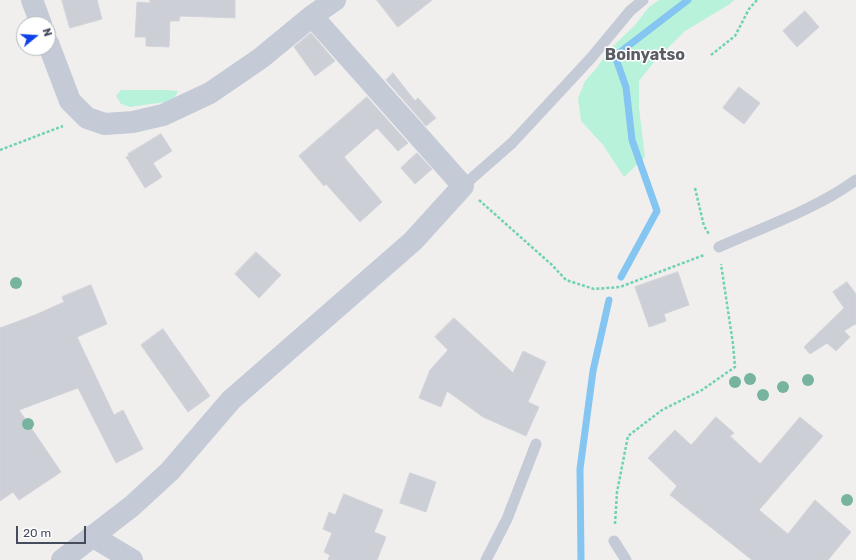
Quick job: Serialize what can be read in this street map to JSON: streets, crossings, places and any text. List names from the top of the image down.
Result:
{
  "districts": ["Boinyatso"],
  "scale_bar": "20 m",
  "north": "right"
}
